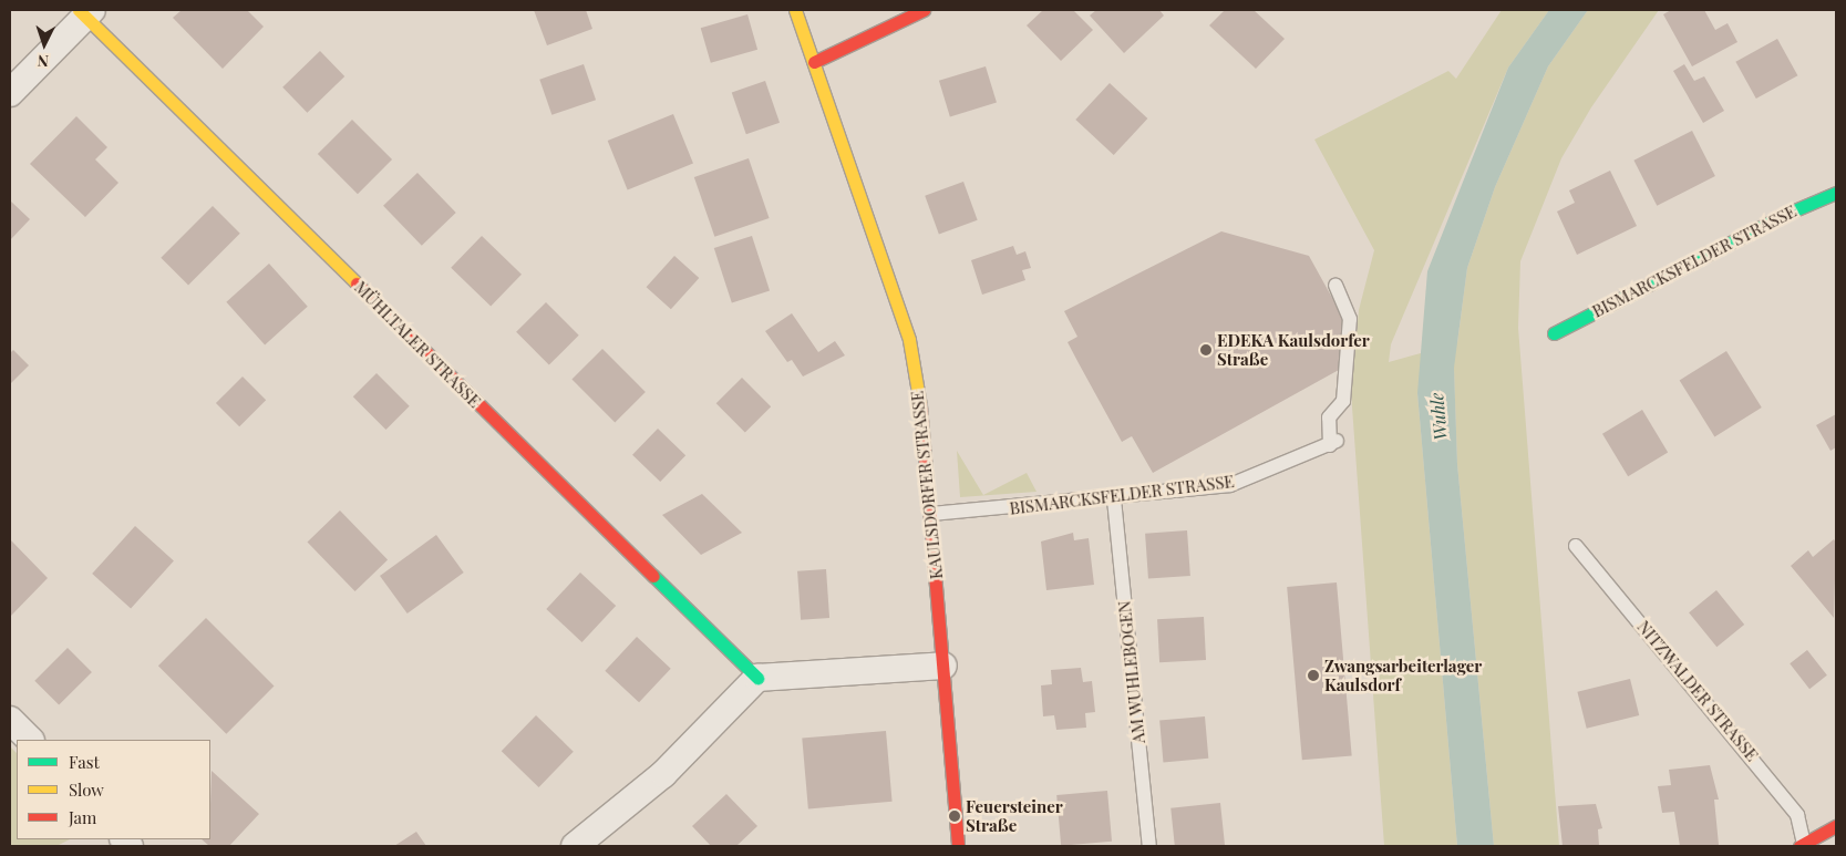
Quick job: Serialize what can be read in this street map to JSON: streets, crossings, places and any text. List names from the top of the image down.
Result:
{
  "streets": {
    "street": ["BISMARCKSFELDER STRASSE", "MÜHLTALER STRASSE", "KAULSDORFER STRASSE"],
    "lane": ["AM WUHLEBOGEN", "NITZWALDER STRASSE"]
  },
  "crossings": [
    ["BISMARCKSFELDER STRASSE", "KAULSDORFER STRASSE"],
    ["BISMARCKSFELDER STRASSE", "AM WUHLEBOGEN"]
  ],
  "water": ["Wuhle"],
  "places": ["EDEKA Kaulsdorfer Straße", "Zwangsarbeiterlager Kaulsdorf", "Feuersteiner Straße"],
  "legend": ["Fast", "Slow", "Jam"],
  "north": "bottom"
}
